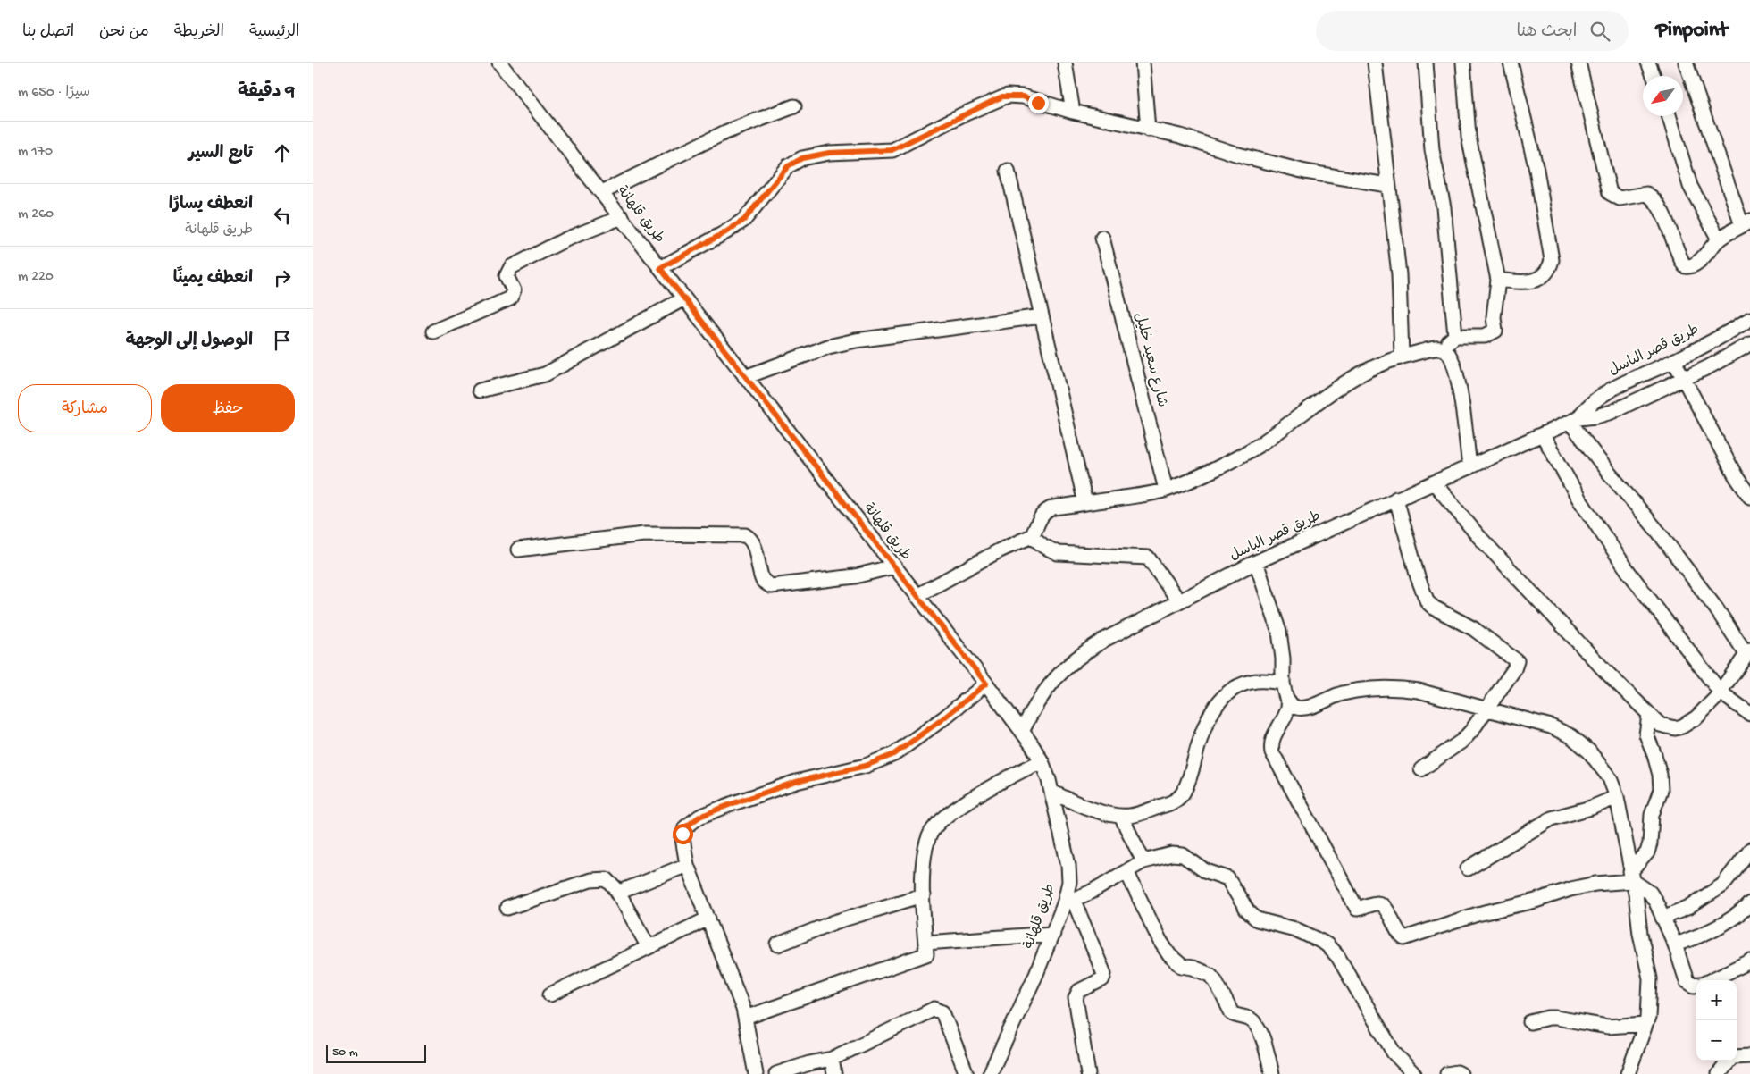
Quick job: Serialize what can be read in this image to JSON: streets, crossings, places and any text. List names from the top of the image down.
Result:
{
  "streets": {
    "street": ["طريق قلهانة", "طريق قصر الباسل", "شارع سعيد خليل"]
  },
  "crossings": [
    ["طريق قلهانة", "طريق قصر الباسل"]
  ],
  "scale_bar": "50 m",
  "north": "bottom left",
  "page": {
    "header": "Pinpoint",
    "search": "ابحث هنا",
    "nav": [
      "الرئيسية",
      "الخريطة",
      "من نحن",
      "اتصل بنا"
    ],
    "heading": ["9 دقيقة", "سيرًا · 650 m"],
    "list": [
      ["تابع السير", "170 m"],
      ["انعطف يسارًا", "طريق قلهانة", "260 m"],
      ["انعطف يمينًا", "220 m"],
      "الوصول إلى الوجهة"
    ],
    "buttons": ["حفظ", "مشاركة"],
    "map_buttons": ["+", "−"],
    "scale": "50 m"
  }
}
